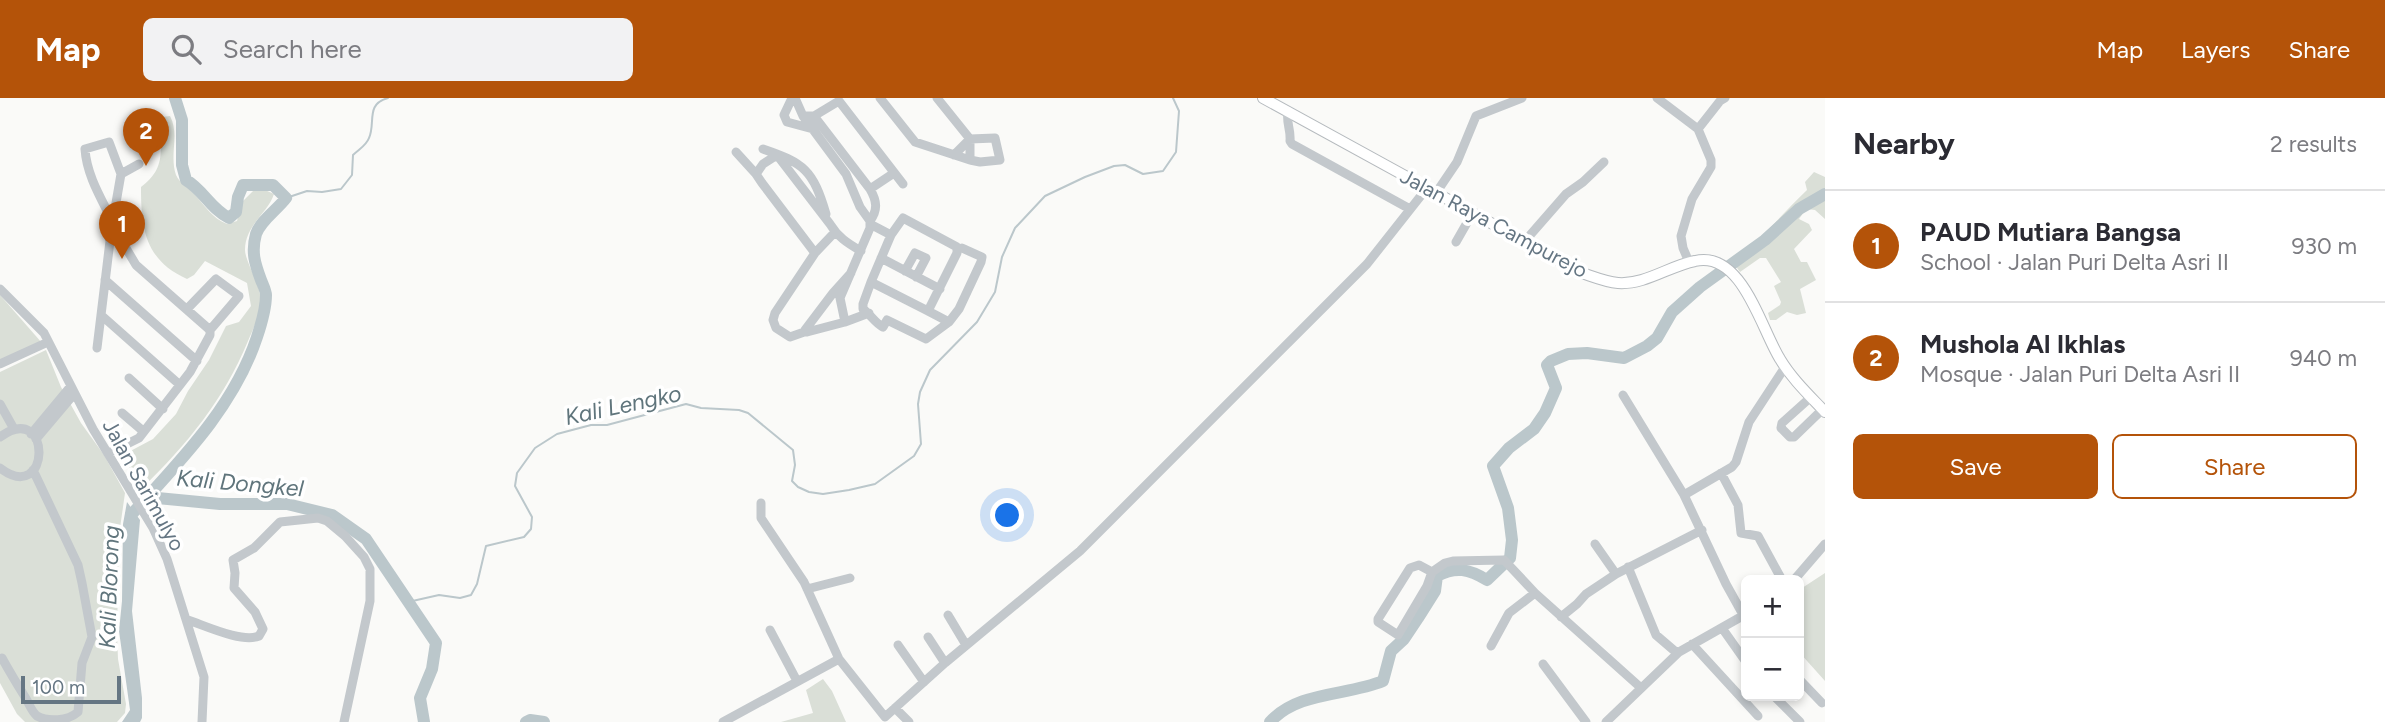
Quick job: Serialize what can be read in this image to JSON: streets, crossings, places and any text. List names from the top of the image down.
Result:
{
  "streets": {
    "main road": ["Jalan Raya Campurejo"],
    "street": ["Jalan Sarimulyo"]
  },
  "water": ["Kali Lengko", "Kali Dongkel", "Kali Blorong"],
  "scale_bar": "100 m",
  "page": {
    "header": "Map",
    "search": "Search here",
    "nav": ["Map", "Layers", "Share"],
    "heading": ["Nearby", "2 results"],
    "pins": ["2", "1"],
    "list": [
      {
        "mark": "1",
        "name": "PAUD Mutiara Bangsa",
        "note": "School · Jalan Puri Delta Asri II",
        "value": "930 m"
      },
      {
        "mark": "2",
        "name": "Mushola Al Ikhlas",
        "note": "Mosque · Jalan Puri Delta Asri II",
        "value": "940 m"
      }
    ],
    "buttons": ["Save", "Share"],
    "map_buttons": ["+", "−"],
    "scale": "100 m"
  }
}
